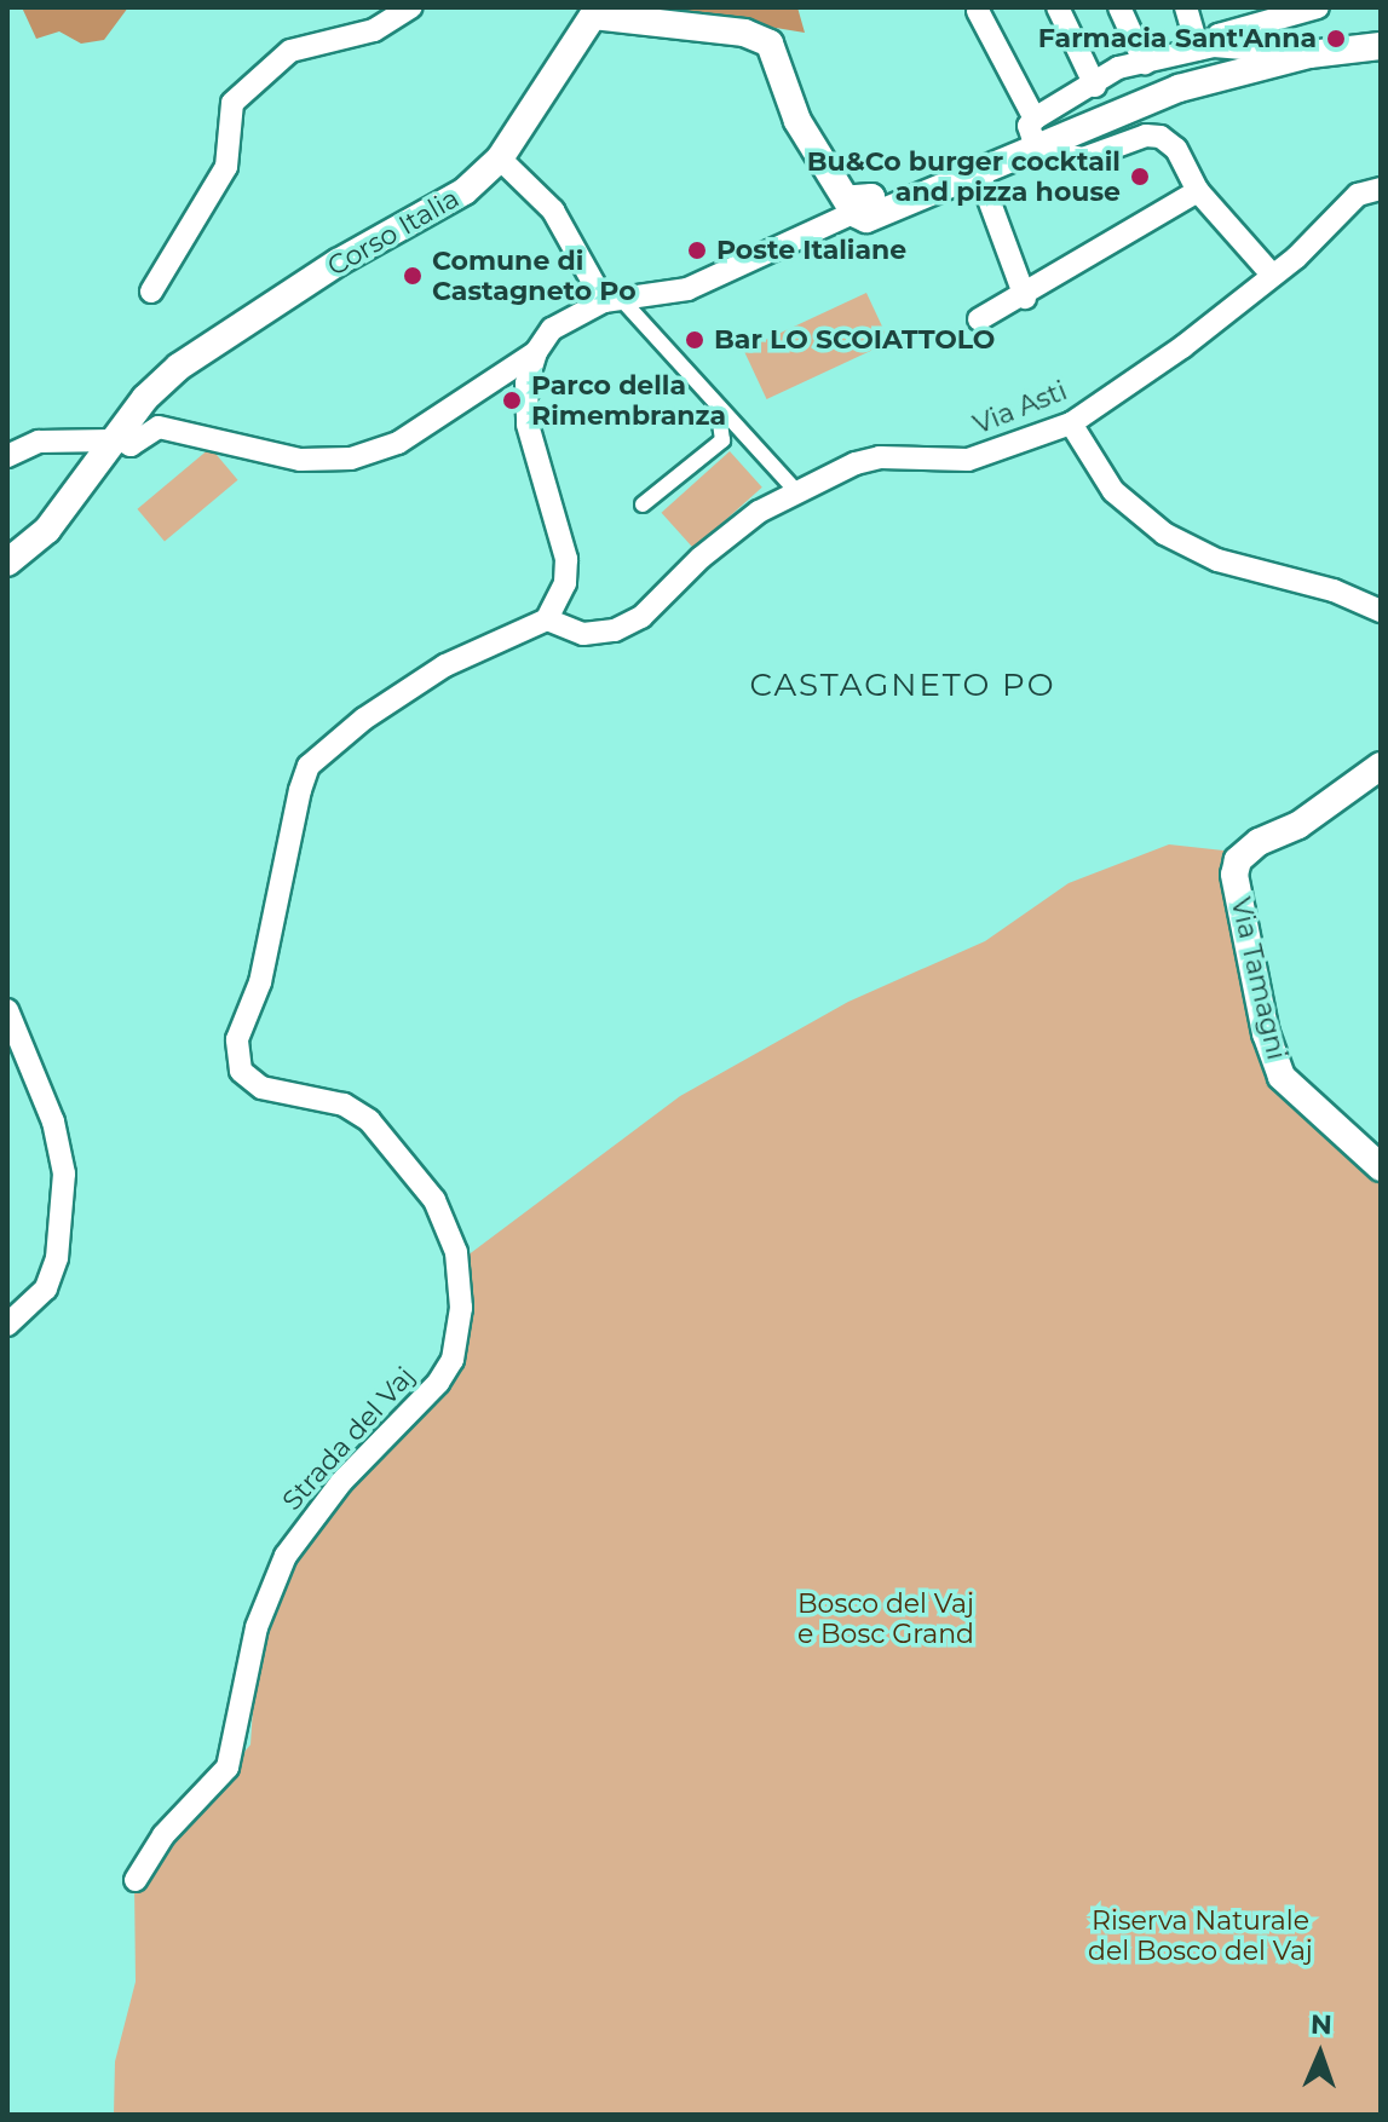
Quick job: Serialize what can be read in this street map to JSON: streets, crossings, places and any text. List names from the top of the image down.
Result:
{
  "streets": {
    "street": [
      "Corso Italia",
      "Via Asti",
      "Via Tamagni",
      "Strada del Vaj"
    ]
  },
  "crossings": [
    ["Via Asti", "Strada del Vaj"]
  ],
  "districts": ["CASTAGNETO PO"],
  "parks": ["Bosco del Vaj e Bosc Grand", "Riserva Naturale del Bosco del Vaj"],
  "places": [
    "Farmacia Sant'Anna",
    "Bu&Co burger cocktail and pizza house",
    "Poste Italiane",
    "Comune di Castagneto Po",
    "Bar LO SCOIATTOLO",
    "Parco della Rimembranza"
  ],
  "north": "top"
}
